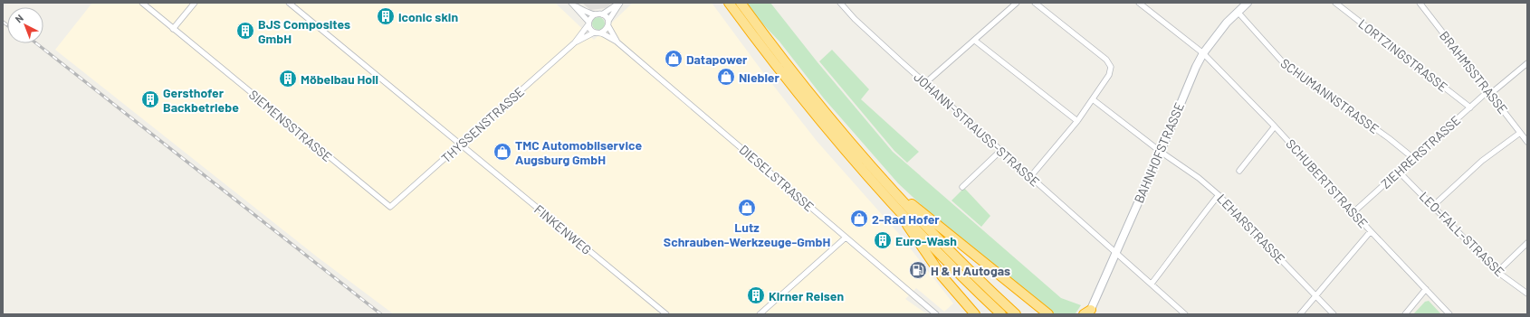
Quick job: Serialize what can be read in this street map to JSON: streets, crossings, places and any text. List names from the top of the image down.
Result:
{
  "streets": {
    "main road": ["BAHNHOFSTRASSE"],
    "street": [
      "LORTZINGSTRASSE",
      "BRAHMSSTRASSE",
      "SCHUMANNSTRASSE",
      "THYSSENSTRASSE",
      "SIEMENSSTRASSE",
      "JOHANN-STRAUSS-STRASSE",
      "ZIEHRERSTRASSE",
      "DIESELSTRASSE",
      "SCHUBERTSTRASSE",
      "LEHARSTRASSE",
      "FINKENWEG",
      "LEO-FALL-STRASSE"
    ]
  },
  "crossings": [
    ["LORTZINGSTRASSE", "ZIEHRERSTRASSE"],
    ["BRAHMSSTRASSE", "ZIEHRERSTRASSE"],
    ["SCHUMANNSTRASSE", "ZIEHRERSTRASSE"],
    ["SCHUMANNSTRASSE", "BAHNHOFSTRASSE"],
    ["THYSSENSTRASSE", "SIEMENSSTRASSE"],
    ["THYSSENSTRASSE", "DIESELSTRASSE"],
    ["THYSSENSTRASSE", "FINKENWEG"],
    ["JOHANN-STRAUSS-STRASSE", "BAHNHOFSTRASSE"],
    ["ZIEHRERSTRASSE", "SCHUBERTSTRASSE"],
    ["ZIEHRERSTRASSE", "LEO-FALL-STRASSE"],
    ["BAHNHOFSTRASSE", "SCHUBERTSTRASSE"],
    ["BAHNHOFSTRASSE", "LEHARSTRASSE"]
  ],
  "places": {
    "building": [
      "iconic skin",
      "BJS Composites GmbH",
      "Möbelbau Holl",
      "Gersthofer Backbetriebe",
      "Euro-Wash",
      "Kirner Reisen"
    ],
    "shop": [
      "Datapower",
      "Niebler",
      "TMC Automobilservice Augsburg GmbH",
      "Lutz Schrauben-Werkzeuge-GmbH",
      "2-Rad Hofer"
    ],
    "fuel station": ["H & H Autogas"]
  },
  "north": "top left"
}
